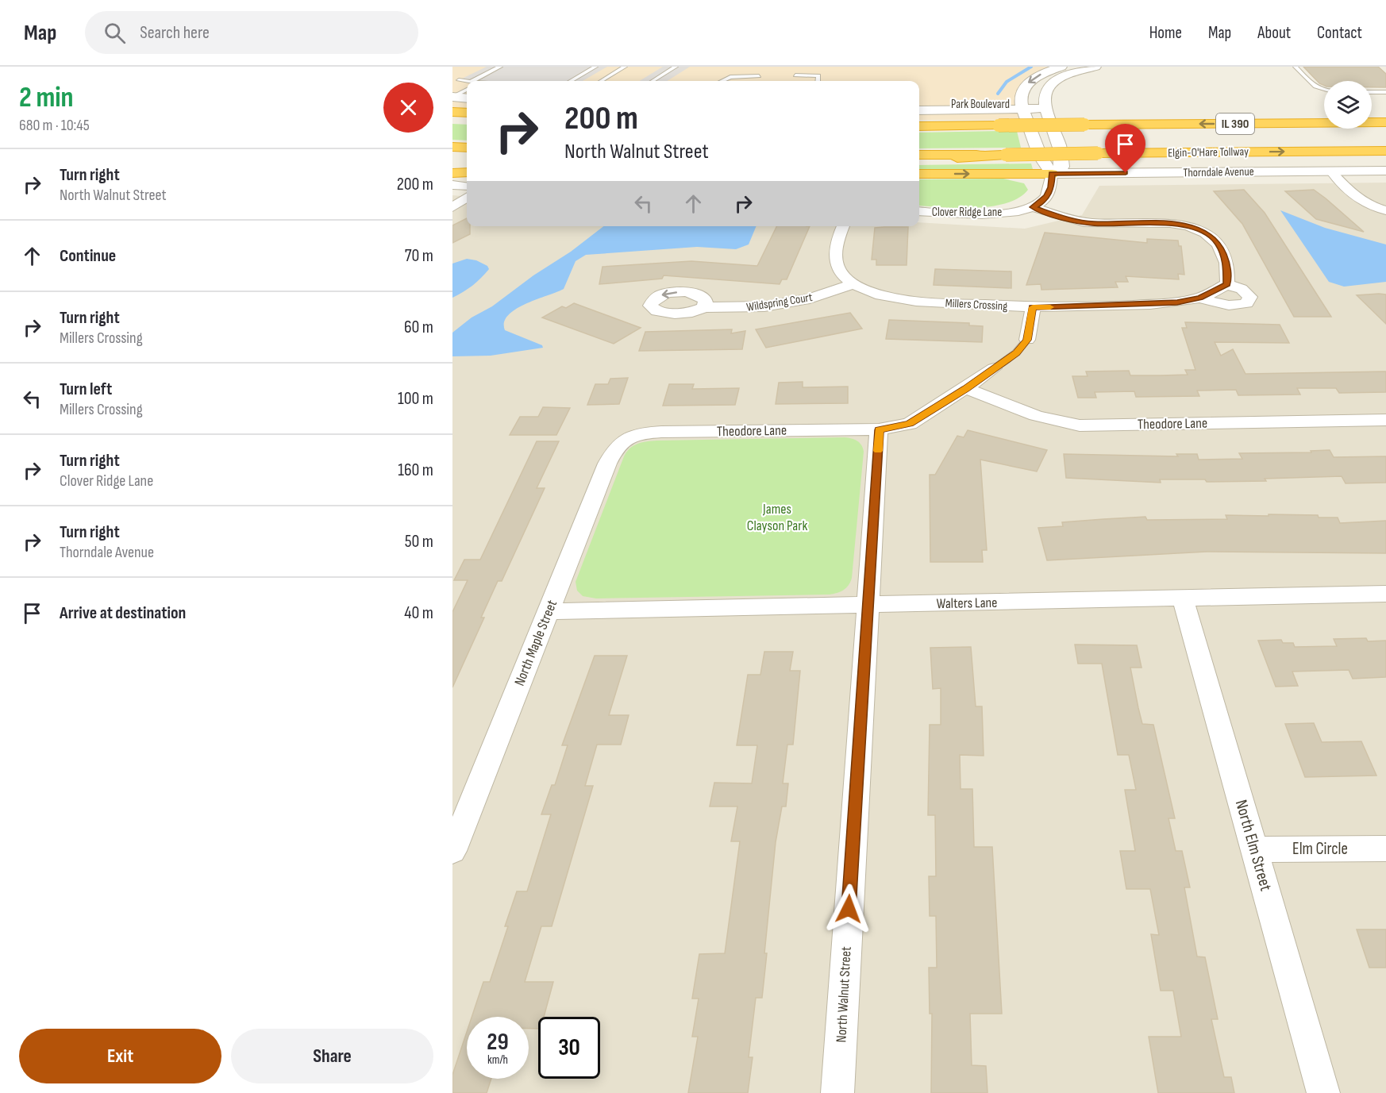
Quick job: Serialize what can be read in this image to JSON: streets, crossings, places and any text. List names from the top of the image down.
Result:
{
  "streets": {
    "highway": ["IL 390", "Elgin-O'Hare Tollway"],
    "street": [
      "Park Boulevard",
      "Thorndale Avenue",
      "Clover Ridge Lane",
      "Wildspring Court",
      "Millers Crossing",
      "Theodore Lane",
      "Walters Lane",
      "North Maple Street",
      "North Elm Street",
      "Elm Circle",
      "North Walnut Street"
    ]
  },
  "crossings": [
    ["Park Boulevard", "Thorndale Avenue"],
    ["Wildspring Court", "Millers Crossing"],
    ["Theodore Lane", "North Maple Street"],
    ["Theodore Lane", "North Walnut Street"],
    ["Walters Lane", "North Maple Street"],
    ["Walters Lane", "North Elm Street"],
    ["Walters Lane", "North Walnut Street"],
    ["North Elm Street", "Elm Circle"]
  ],
  "parks": ["James Clayson Park"],
  "page": {
    "header": "Map",
    "search": "Search here",
    "nav": [
      "Home",
      "Map",
      "About",
      "Contact"
    ],
    "heading": ["2 min", "680 m · 10:45"],
    "turn": ["200 m", "North Walnut Street"],
    "list": [
      {
        "name": "Turn right",
        "note": "North Walnut Street",
        "value": "200 m"
      },
      {
        "name": "Continue",
        "value": "70 m"
      },
      {
        "name": "Turn right",
        "note": "Millers Crossing",
        "value": "60 m"
      },
      {
        "name": "Turn left",
        "note": "Millers Crossing",
        "value": "100 m"
      },
      {
        "name": "Turn right",
        "note": "Clover Ridge Lane",
        "value": "160 m"
      },
      {
        "name": "Turn right",
        "note": "Thorndale Avenue",
        "value": "50 m"
      },
      {
        "name": "Arrive at destination",
        "value": "40 m"
      }
    ],
    "speed": "29 km/h",
    "limit": "30",
    "buttons": ["Exit", "Share"]
  }
}
